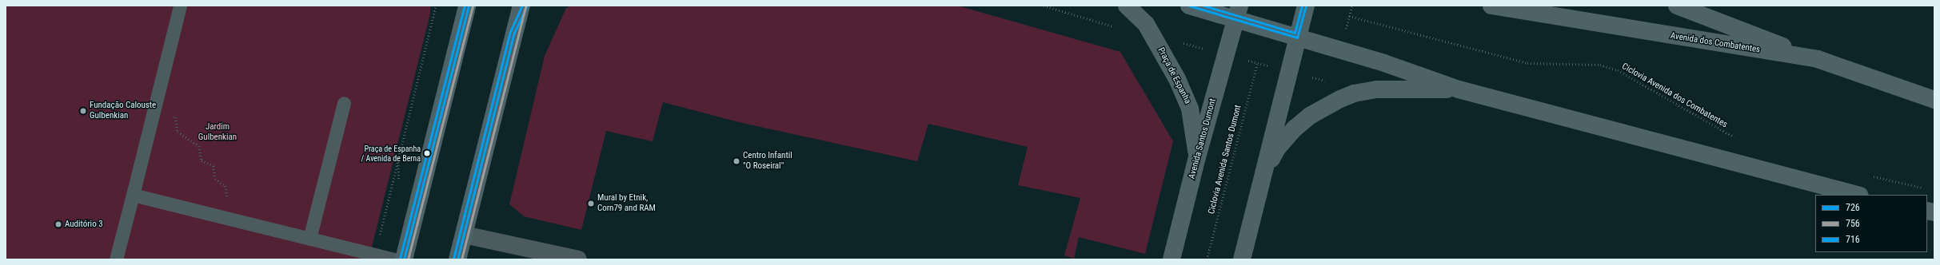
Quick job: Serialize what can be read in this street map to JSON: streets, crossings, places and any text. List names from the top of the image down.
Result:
{
  "streets": {
    "main road": ["Avenida dos Combatentes", "Praça de Espanha", "Avenida Santos Dumont"],
    "path": ["Ciclovia Avenida dos Combatentes", "Ciclovia Avenida Santos Dumont"]
  },
  "crossings": [
    ["Praça de Espanha", "Avenida Santos Dumont"]
  ],
  "parks": ["Jardim Gulbenkian"],
  "places": [
    "Fundação Calouste Gulbenkian",
    "Praça de Espanha / Avenida de Berna",
    "Centro Infantil \"O Roseiral\"",
    "Mural by Etnik, Corn79 and RAM",
    "Auditório 3"
  ],
  "lines": ["transit line 726", "transit line 716", "transit line 756"],
  "legend": ["726", "756", "716"]
}
